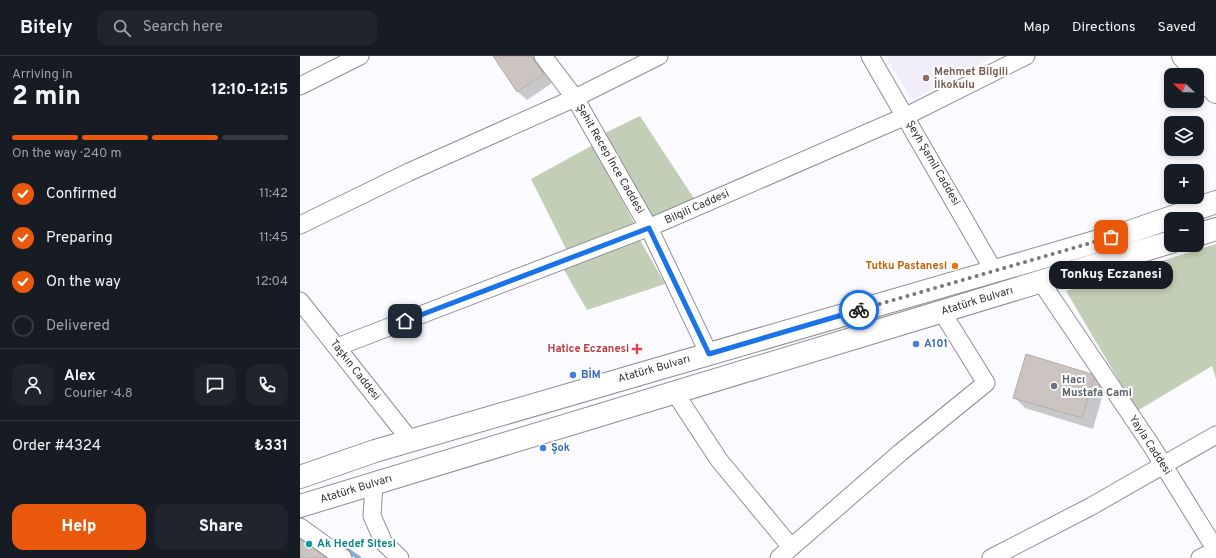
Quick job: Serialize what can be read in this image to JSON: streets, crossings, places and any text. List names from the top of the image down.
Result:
{
  "streets": {
    "main road": ["Atatürk Bulvarı"],
    "street": [
      "Şehit Recep İnce Caddesi",
      "Şeyh Şamil Caddesi",
      "Bilgili Caddesi",
      "Taşkın Caddesi",
      "Yayla Caddesi"
    ]
  },
  "crossings": [
    ["Şehit Recep İnce Caddesi", "Bilgili Caddesi"],
    ["Şehit Recep İnce Caddesi", "Atatürk Bulvarı"],
    ["Şeyh Şamil Caddesi", "Bilgili Caddesi"],
    ["Şeyh Şamil Caddesi", "Atatürk Bulvarı"],
    ["Bilgili Caddesi", "Taşkın Caddesi"],
    ["Atatürk Bulvarı", "Taşkın Caddesi"],
    ["Atatürk Bulvarı", "Yayla Caddesi"]
  ],
  "places": {
    "other": [
      "Mehmet Bilgili İlkokulu",
      "Tonkuş Eczanesi",
      "Tutku Pastanesi",
      "A101",
      "BİM",
      "Hacı Mustafa Cami",
      "Şok",
      "Ak Hedef Sitesi"
    ],
    "health": ["Hatice Eczanesi"]
  },
  "north": "left",
  "page": {
    "header": "Bitely",
    "search": "Search here",
    "nav": ["Map", "Directions", "Saved"],
    "heading": ["2 min", "Arriving in", "12:10–12:15"],
    "panel": [
      "Alex",
      "Courier · 4.8",
      "Order #4324",
      "₺331"
    ],
    "map_buttons": ["+", "−"],
    "bar": "On the way · 240 m",
    "list": [
      ["Confirmed", "11:42"],
      ["Preparing", "11:45"],
      ["On the way", "12:04"],
      "Delivered"
    ],
    "bubble": "Tonkuş Eczanesi",
    "buttons": ["Help", "Share"]
  }
}
